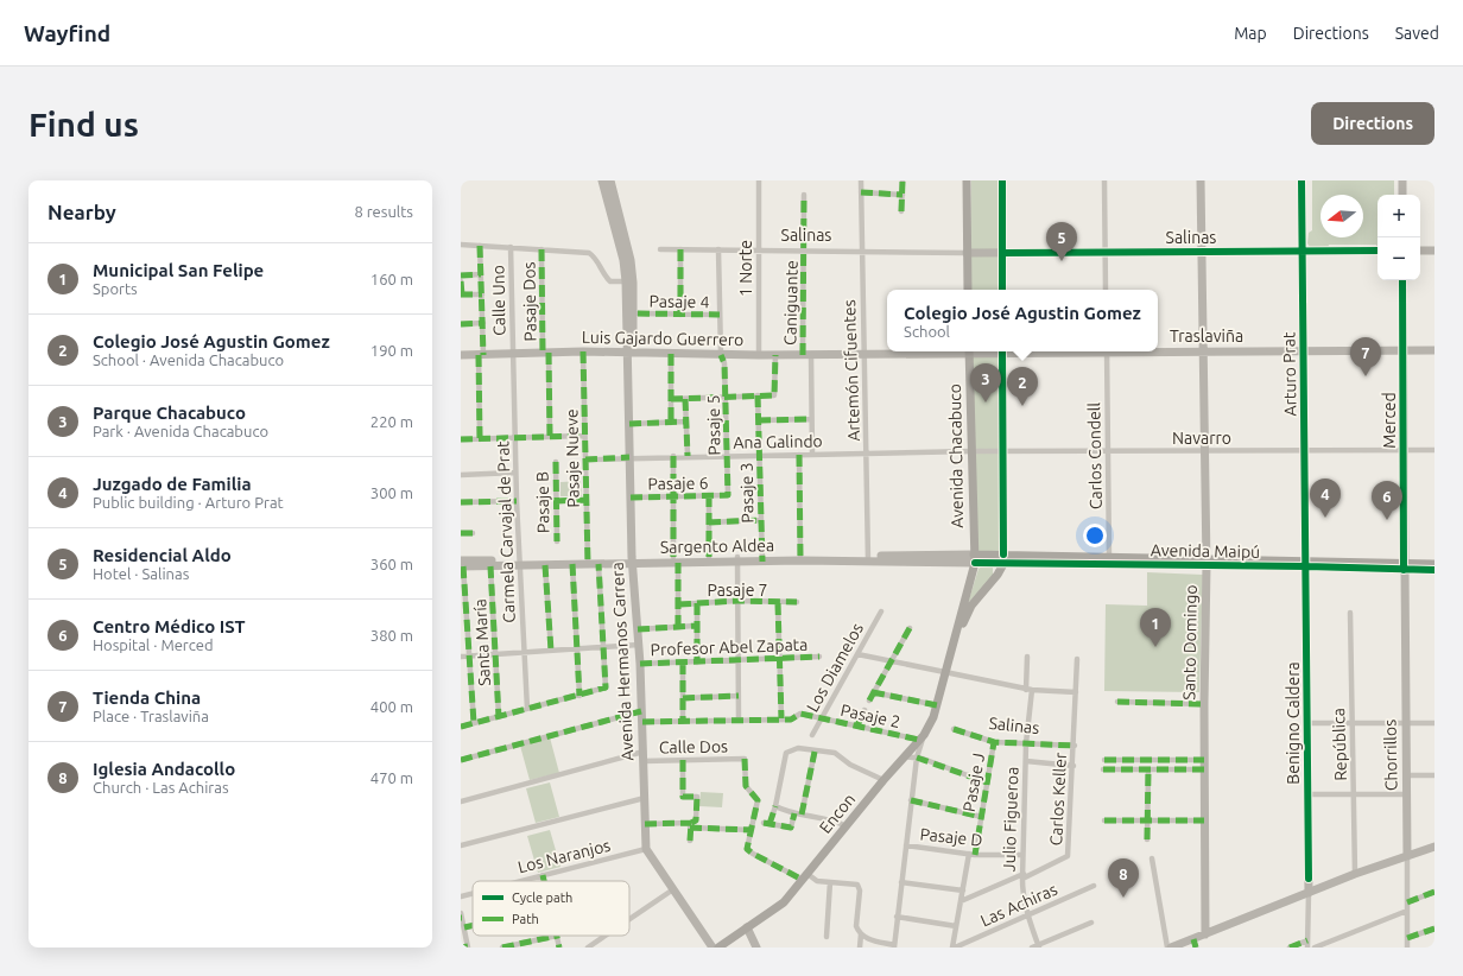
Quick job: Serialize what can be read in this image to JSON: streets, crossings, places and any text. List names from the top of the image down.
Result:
{
  "streets": {
    "main road": ["Avenida Chacabuco", "Avenida Maipú", "Encon"],
    "street": [
      "Salinas",
      "1 Norte",
      "Calle Uno",
      "Pasaje Dos",
      "Pasaje 4",
      "Caniguante",
      "Traslaviña",
      "Luis Gajardo Guerrero",
      "Artemón Cifuentes",
      "Arturo Prat",
      "Merced",
      "Pasaje 5",
      "Navarro",
      "Ana Galindo",
      "Carlos Condell",
      "Pasaje Nueve",
      "Pasaje 6",
      "Pasaje 3",
      "Pasaje B",
      "Carmela Carvajal de Prat",
      "Sargento Aldea",
      "Pasaje 7",
      "Santa María",
      "Santo Domingo",
      "Profesor Abel Zapata",
      "Avenida Hermanos Carrera",
      "Los Diamelos",
      "Pasaje 2",
      "Benigno Caldera",
      "República",
      "Calle Dos",
      "Chorrillos",
      "Pasaje J",
      "Carlos Keller",
      "Julio Figueroa",
      "Pasaje D",
      "Los Naranjos",
      "Las Achiras"
    ]
  },
  "crossings": [
    ["Salinas", "1 Norte"],
    ["Salinas", "Caniguante"],
    ["Salinas", "Artemón Cifuentes"],
    ["Salinas", "Arturo Prat"],
    ["Salinas", "Pasaje 5"],
    ["Salinas", "Santo Domingo"],
    ["Salinas", "Pasaje J"],
    ["Salinas", "Carlos Keller"],
    ["Salinas", "Julio Figueroa"],
    ["1 Norte", "Luis Gajardo Guerrero"],
    ["Calle Uno", "Luis Gajardo Guerrero"],
    ["Calle Uno", "Carmela Carvajal de Prat"],
    ["Pasaje Dos", "Luis Gajardo Guerrero"],
    ["Pasaje 4", "Pasaje 5"],
    ["Caniguante", "Luis Gajardo Guerrero"],
    ["Caniguante", "Ana Galindo"],
    ["Traslaviña", "Luis Gajardo Guerrero"],
    ["Traslaviña", "Artemón Cifuentes"],
    ["Traslaviña", "Arturo Prat"],
    ["Traslaviña", "Merced"],
    ["Traslaviña", "Santo Domingo"],
    ["Luis Gajardo Guerrero", "Artemón Cifuentes"],
    ["Luis Gajardo Guerrero", "Pasaje 5"],
    ["Luis Gajardo Guerrero", "Pasaje Nueve"],
    ["Luis Gajardo Guerrero", "Carmela Carvajal de Prat"],
    ["Luis Gajardo Guerrero", "Avenida Hermanos Carrera"],
    ["Artemón Cifuentes", "Ana Galindo"],
    ["Artemón Cifuentes", "Sargento Aldea"],
    ["Arturo Prat", "Navarro"],
    ["Arturo Prat", "Avenida Maipú"],
    ["Arturo Prat", "Benigno Caldera"],
    ["Merced", "Navarro"],
    ["Merced", "Avenida Maipú"],
    ["Merced", "Chorrillos"],
    ["Pasaje 5", "Ana Galindo"],
    ["Pasaje 5", "Pasaje 6"],
    ["Navarro", "Ana Galindo"],
    ["Navarro", "Avenida Chacabuco"],
    ["Navarro", "Carlos Condell"],
    ["Navarro", "Santo Domingo"],
    ["Ana Galindo", "Avenida Chacabuco"],
    ["Ana Galindo", "Pasaje Nueve"],
    ["Ana Galindo", "Pasaje 3"],
    ["Ana Galindo", "Avenida Hermanos Carrera"],
    ["Avenida Chacabuco", "Sargento Aldea"],
    ["Avenida Chacabuco", "Avenida Maipú"],
    ["Avenida Chacabuco", "Encon"],
    ["Carlos Condell", "Avenida Maipú"],
    ["Pasaje Nueve", "Sargento Aldea"],
    ["Pasaje 6", "Avenida Hermanos Carrera"],
    ["Pasaje 3", "Sargento Aldea"],
    ["Carmela Carvajal de Prat", "Sargento Aldea"],
    ["Sargento Aldea", "Avenida Maipú"],
    ["Sargento Aldea", "Santa María"],
    ["Sargento Aldea", "Avenida Hermanos Carrera"],
    ["Sargento Aldea", "Encon"],
    ["Avenida Maipú", "Santo Domingo"],
    ["Avenida Maipú", "Benigno Caldera"],
    ["Avenida Maipú", "Chorrillos"],
    ["Avenida Maipú", "Encon"],
    ["Profesor Abel Zapata", "Avenida Hermanos Carrera"],
    ["Avenida Hermanos Carrera", "Calle Dos"],
    ["Avenida Hermanos Carrera", "Los Naranjos"],
    ["Los Diamelos", "Pasaje 2"],
    ["Pasaje 2", "Encon"],
    ["Pasaje J", "Carlos Keller"],
    ["Pasaje J", "Pasaje D"],
    ["Pasaje J", "Las Achiras"],
    ["Carlos Keller", "Julio Figueroa"],
    ["Julio Figueroa", "Pasaje D"],
    ["Julio Figueroa", "Las Achiras"]
  ],
  "legend": ["Cycle path", "Path"],
  "north": "left",
  "page": {
    "header": "Wayfind",
    "nav": ["Map", "Directions", "Saved"],
    "buttons": "Directions",
    "title": "Find us",
    "heading": ["Nearby", "8 results"],
    "map_buttons": ["+", "−"],
    "pins": [
      "5",
      "7",
      "3",
      "2",
      "4",
      "6",
      "1",
      "8"
    ],
    "list": [
      {
        "mark": "1",
        "name": "Municipal San Felipe",
        "note": "Sports",
        "value": "160 m"
      },
      {
        "mark": "2",
        "name": "Colegio José Agustin Gomez",
        "note": "School · Avenida Chacabuco",
        "value": "190 m"
      },
      {
        "mark": "3",
        "name": "Parque Chacabuco",
        "note": "Park · Avenida Chacabuco",
        "value": "220 m"
      },
      {
        "mark": "4",
        "name": "Juzgado de Familia",
        "note": "Public building · Arturo Prat",
        "value": "300 m"
      },
      {
        "mark": "5",
        "name": "Residencial Aldo",
        "note": "Hotel · Salinas",
        "value": "360 m"
      },
      {
        "mark": "6",
        "name": "Centro Médico IST",
        "note": "Hospital · Merced",
        "value": "380 m"
      },
      {
        "mark": "7",
        "name": "Tienda China",
        "note": "Place · Traslaviña",
        "value": "400 m"
      },
      {
        "mark": "8",
        "name": "Iglesia Andacollo",
        "note": "Church · Las Achiras",
        "value": "470 m"
      }
    ],
    "popup": ["Colegio José Agustin Gomez", "School"]
  }
}
